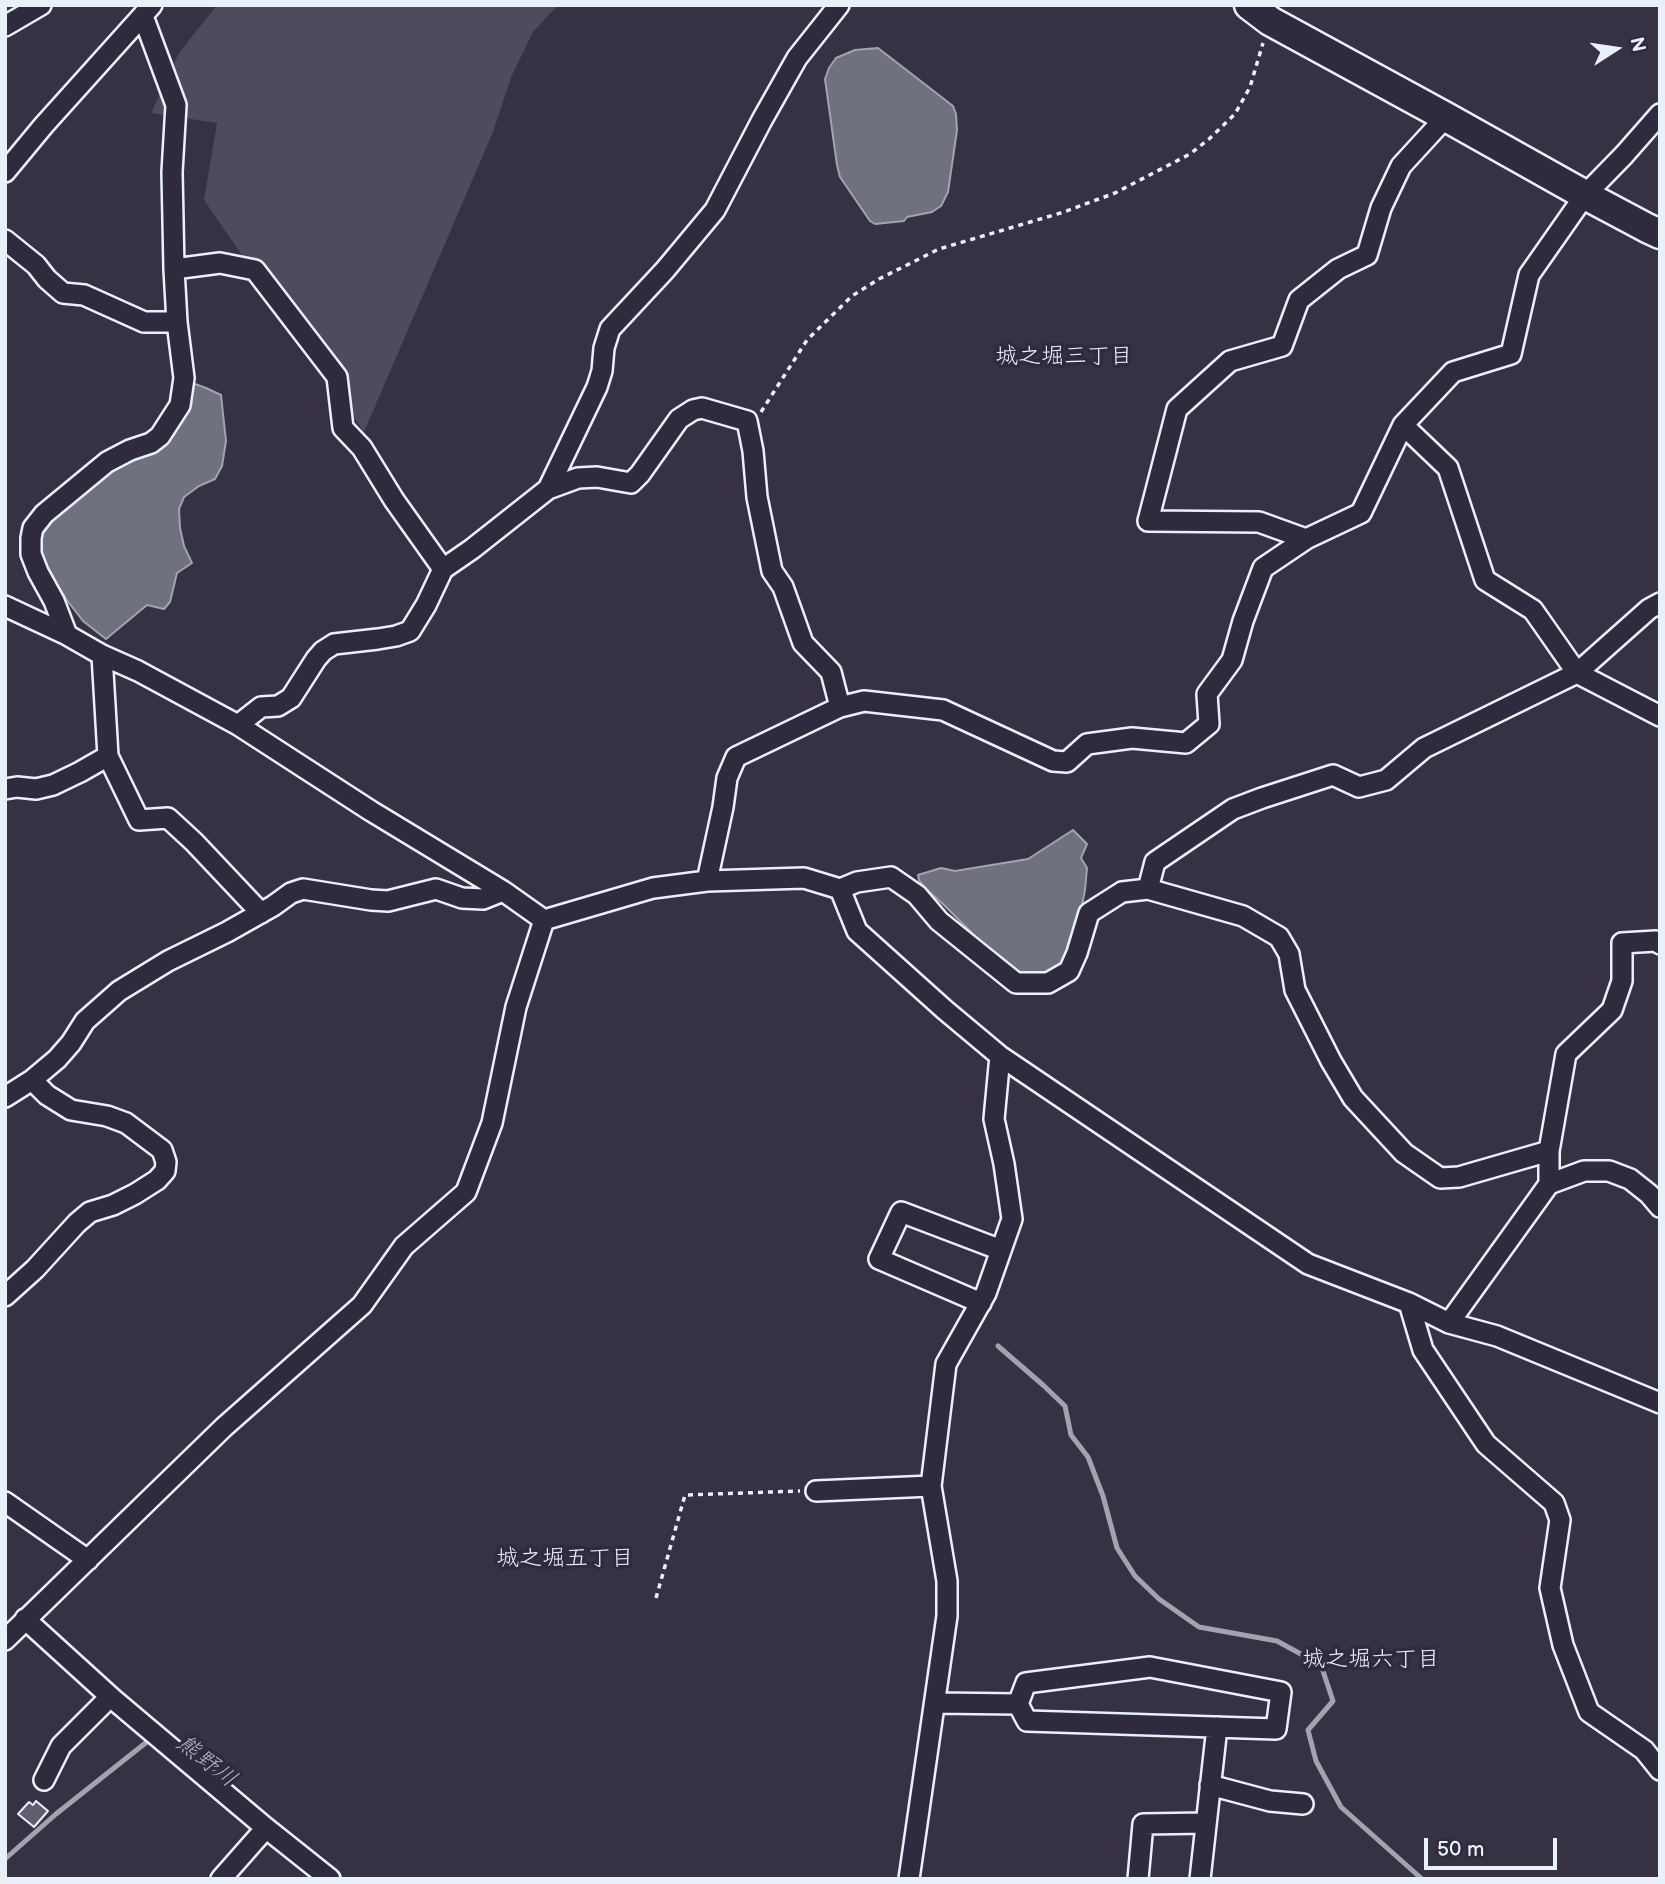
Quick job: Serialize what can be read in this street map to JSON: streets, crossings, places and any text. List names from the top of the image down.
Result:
{
  "districts": ["城之堀三丁目", "城之堀五丁目", "城之堀六丁目"],
  "water": ["熊野川"],
  "scale_bar": "50 m",
  "north": "right"
}
